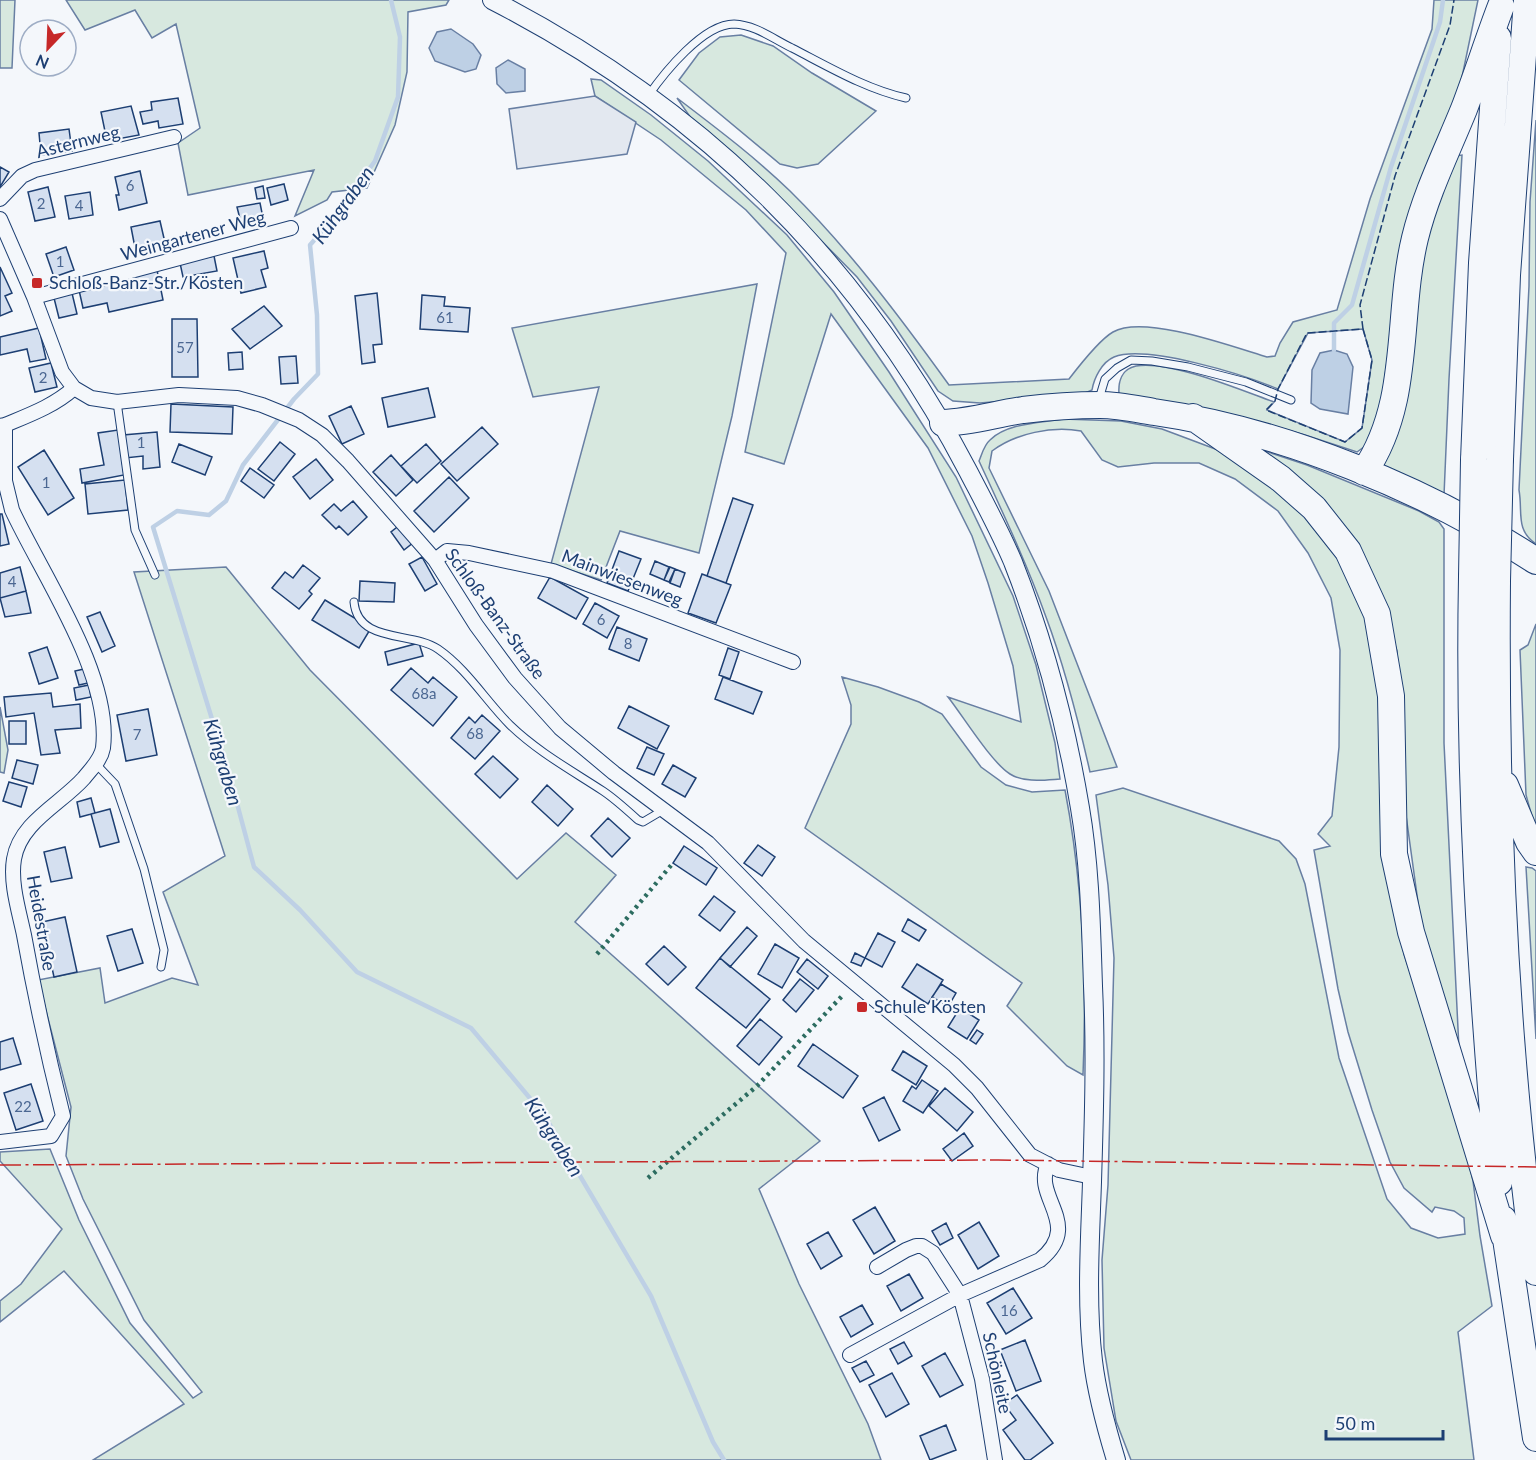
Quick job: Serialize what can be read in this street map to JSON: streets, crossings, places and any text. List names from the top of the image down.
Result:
{
  "streets": {
    "street": [
      "Asternweg",
      "Weingartener Weg",
      "Mainwiesenweg",
      "Schloß-Banz-Straße",
      "Heidestraße",
      "Schönleite"
    ]
  },
  "crossings": [
    ["Mainwiesenweg", "Schloß-Banz-Straße"]
  ],
  "water": ["Kühgraben"],
  "places": {
    "transit": ["Schloß-Banz-Str./Kösten", "Schule Kösten"]
  },
  "house_numbers": [
    "6",
    "2",
    "4",
    "1",
    "61",
    "57",
    "2",
    "1",
    "1",
    "4",
    "6",
    "8",
    "68a",
    "68",
    "7",
    "22",
    "16"
  ],
  "scale_bar": "50 m",
  "north": "bottom left"
}
